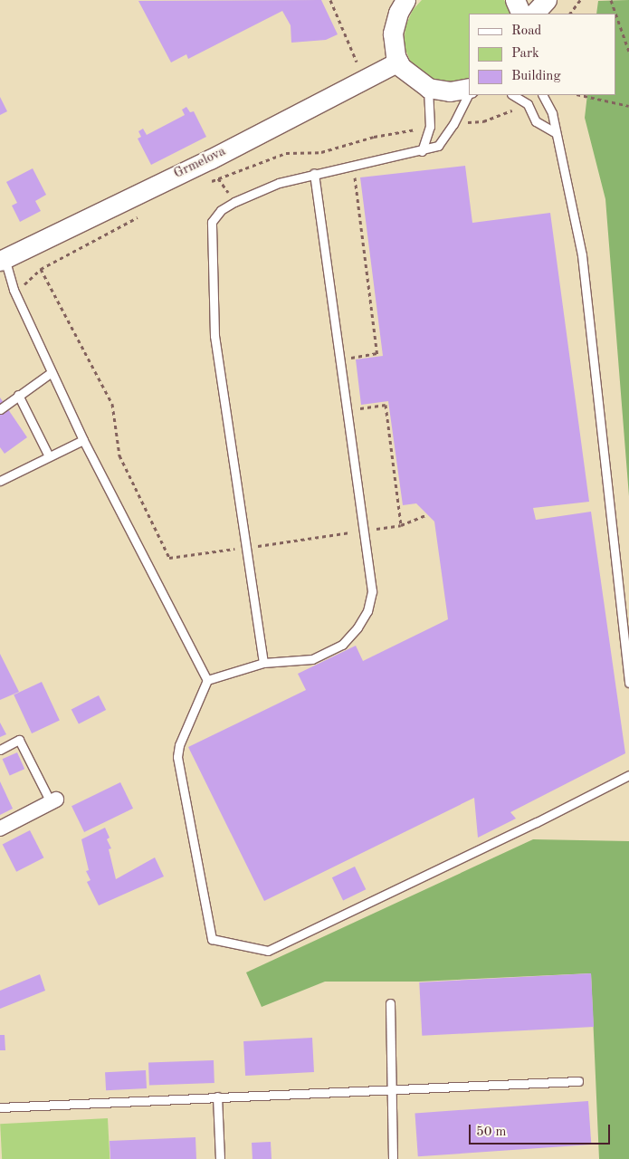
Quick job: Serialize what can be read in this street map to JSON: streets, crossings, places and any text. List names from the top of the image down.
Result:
{
  "streets": {
    "street": ["Grmelova"]
  },
  "legend": ["Road", "Park", "Building"],
  "scale_bar": "50 m"
}
